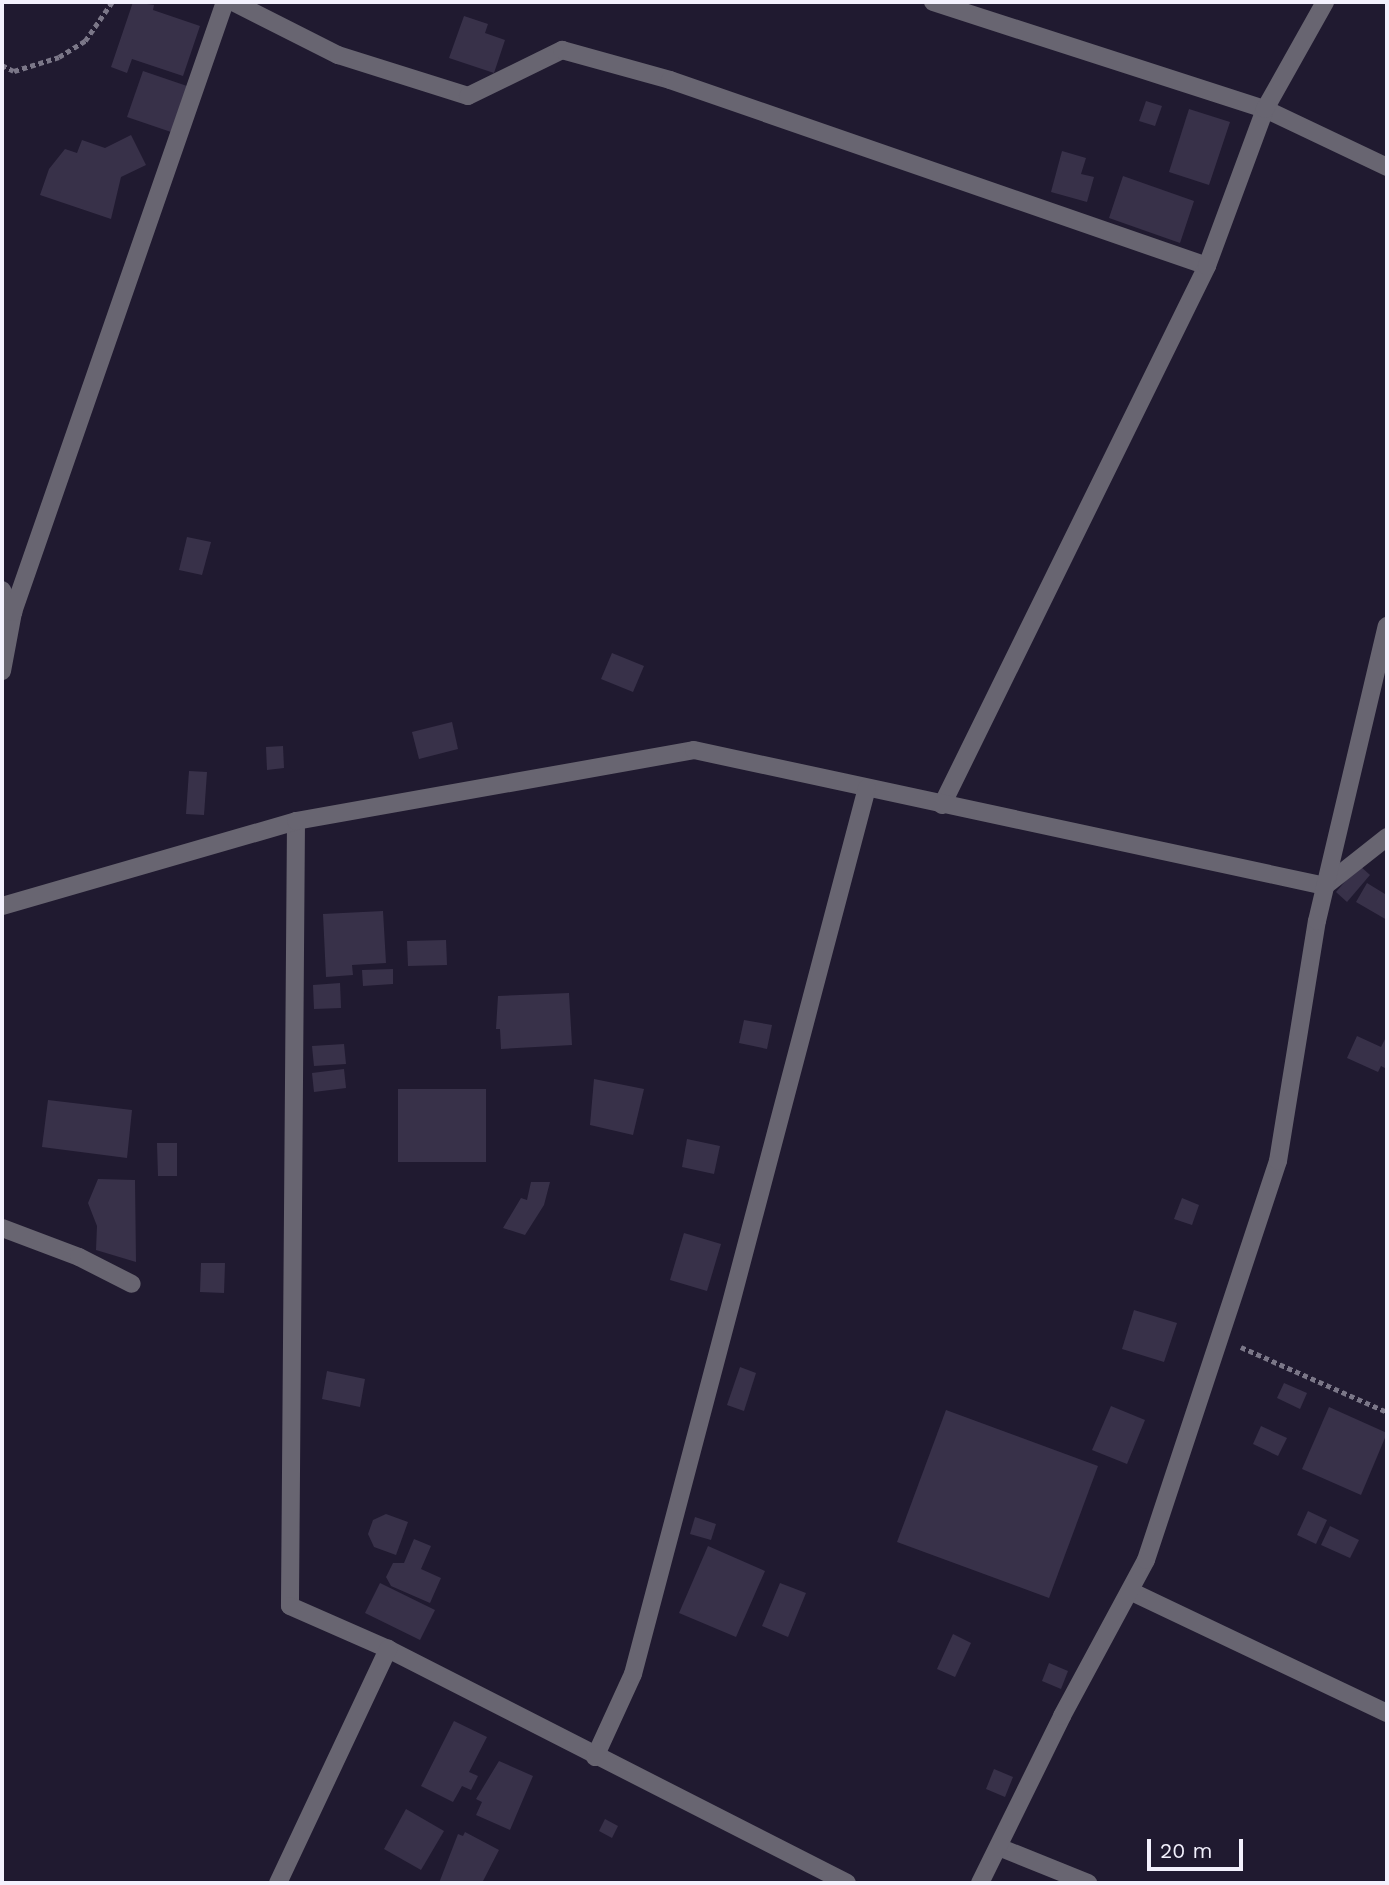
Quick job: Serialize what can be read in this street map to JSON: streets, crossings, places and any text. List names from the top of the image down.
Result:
{
  "scale_bar": "20 m"
}
